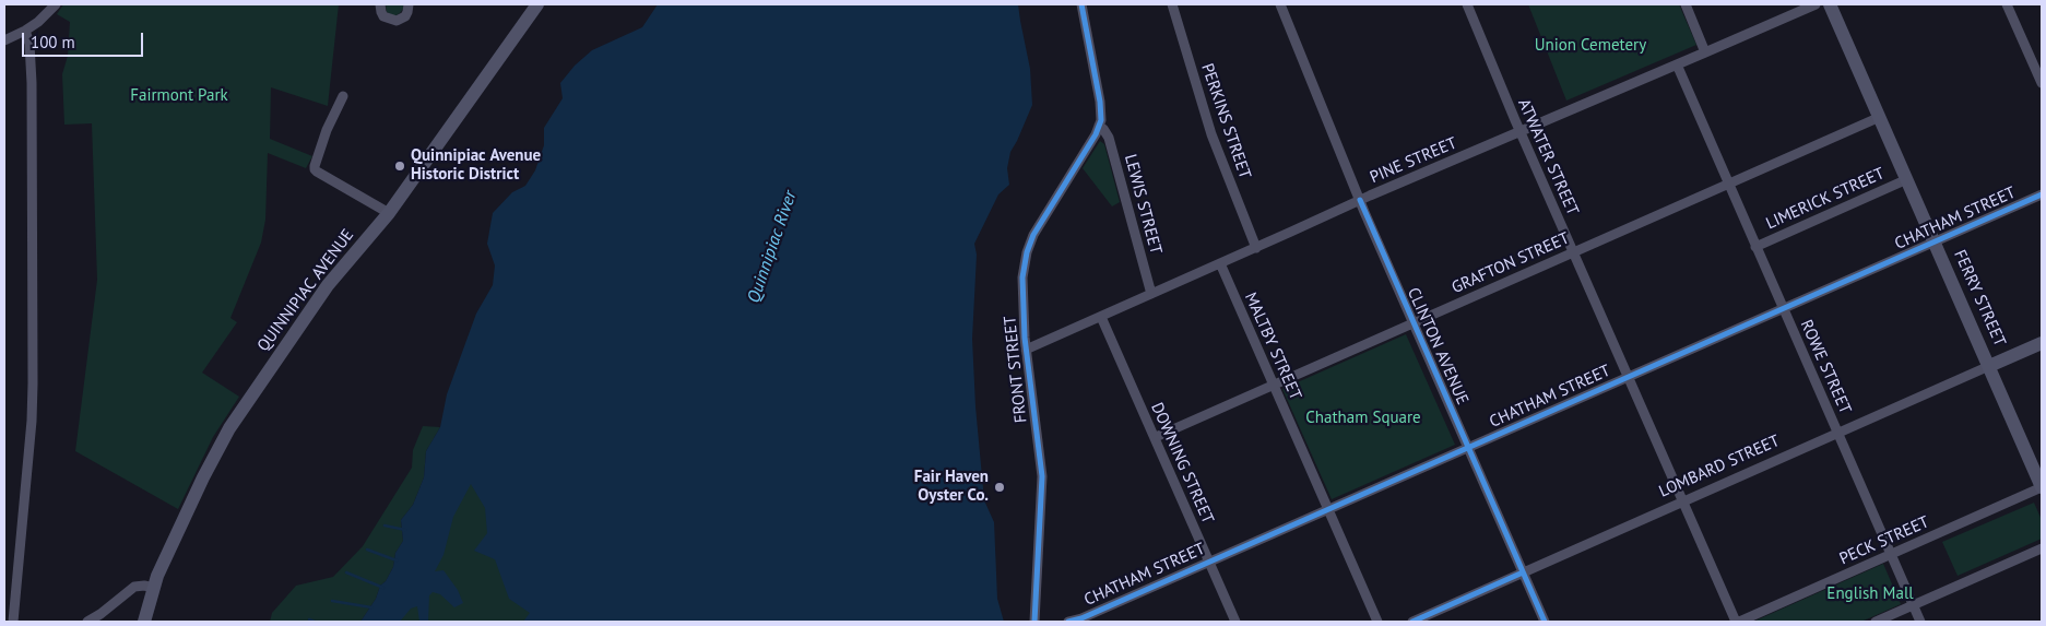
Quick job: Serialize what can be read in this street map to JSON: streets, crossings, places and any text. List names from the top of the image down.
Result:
{
  "streets": {
    "main road": ["QUINNIPIAC AVENUE", "FERRY STREET", "LOMBARD STREET"],
    "street": [
      "PERKINS STREET",
      "ATWATER STREET",
      "PINE STREET",
      "LIMERICK STREET",
      "LEWIS STREET",
      "CHATHAM STREET",
      "GRAFTON STREET",
      "MALTBY STREET",
      "CLINTON AVENUE",
      "ROWE STREET",
      "FRONT STREET",
      "DOWNING STREET",
      "PECK STREET"
    ]
  },
  "crossings": [
    ["PERKINS STREET", "PINE STREET"],
    ["ATWATER STREET", "PINE STREET"],
    ["ATWATER STREET", "CHATHAM STREET"],
    ["ATWATER STREET", "GRAFTON STREET"],
    ["ATWATER STREET", "LOMBARD STREET"],
    ["ATWATER STREET", "PECK STREET"],
    ["PINE STREET", "LEWIS STREET"],
    ["PINE STREET", "MALTBY STREET"],
    ["PINE STREET", "CLINTON AVENUE"],
    ["PINE STREET", "ROWE STREET"],
    ["PINE STREET", "FRONT STREET"],
    ["PINE STREET", "DOWNING STREET"],
    ["LIMERICK STREET", "FERRY STREET"],
    ["LIMERICK STREET", "ROWE STREET"],
    ["LEWIS STREET", "FRONT STREET"],
    ["CHATHAM STREET", "FERRY STREET"],
    ["CHATHAM STREET", "MALTBY STREET"],
    ["CHATHAM STREET", "CLINTON AVENUE"],
    ["CHATHAM STREET", "ROWE STREET"],
    ["CHATHAM STREET", "DOWNING STREET"],
    ["GRAFTON STREET", "FERRY STREET"],
    ["GRAFTON STREET", "MALTBY STREET"],
    ["GRAFTON STREET", "CLINTON AVENUE"],
    ["GRAFTON STREET", "ROWE STREET"],
    ["GRAFTON STREET", "DOWNING STREET"],
    ["FERRY STREET", "LOMBARD STREET"],
    ["FERRY STREET", "PECK STREET"],
    ["CLINTON AVENUE", "LOMBARD STREET"],
    ["ROWE STREET", "LOMBARD STREET"],
    ["ROWE STREET", "PECK STREET"]
  ],
  "water": ["Quinnipiac River"],
  "parks": [
    "Union Cemetery",
    "Fairmont Park",
    "Chatham Square",
    "English Mall"
  ],
  "places": ["Quinnipiac Avenue Historic District", "Fair Haven Oyster Co."],
  "scale_bar": "100 m"
}
